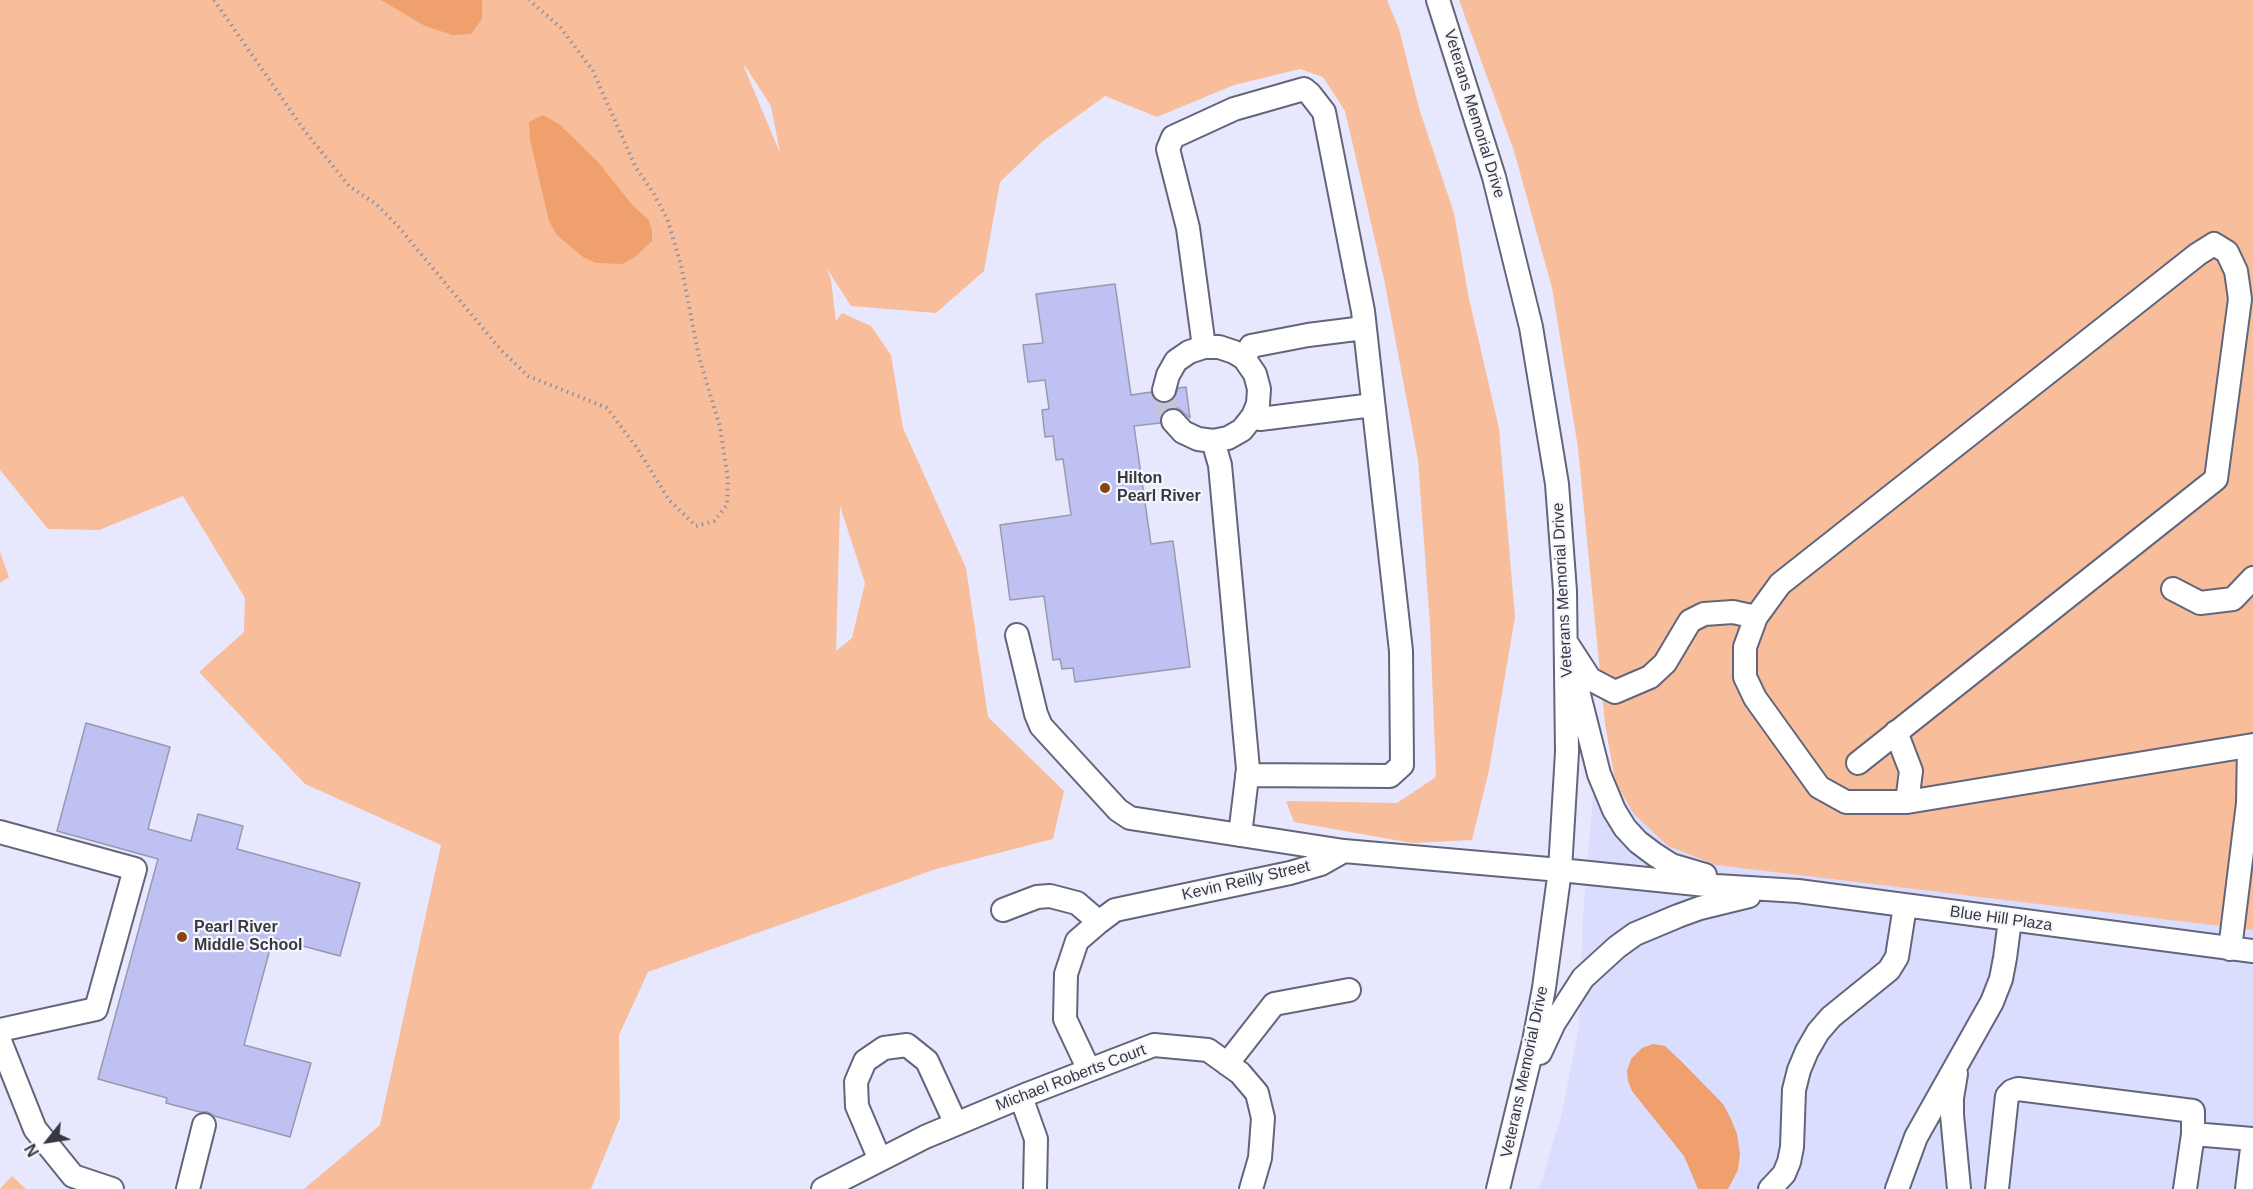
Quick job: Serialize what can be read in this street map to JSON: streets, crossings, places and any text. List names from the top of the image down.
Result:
{
  "streets": {
    "street": [
      "Veterans Memorial Drive",
      "Kevin Reilly Street",
      "Blue Hill Plaza",
      "Michael Roberts Court"
    ]
  },
  "crossings": [
    ["Veterans Memorial Drive", "Blue Hill Plaza"],
    ["Kevin Reilly Street", "Michael Roberts Court"]
  ],
  "places": ["Hilton Pearl River", "Pearl River Middle School"],
  "north": "bottom left"
}
